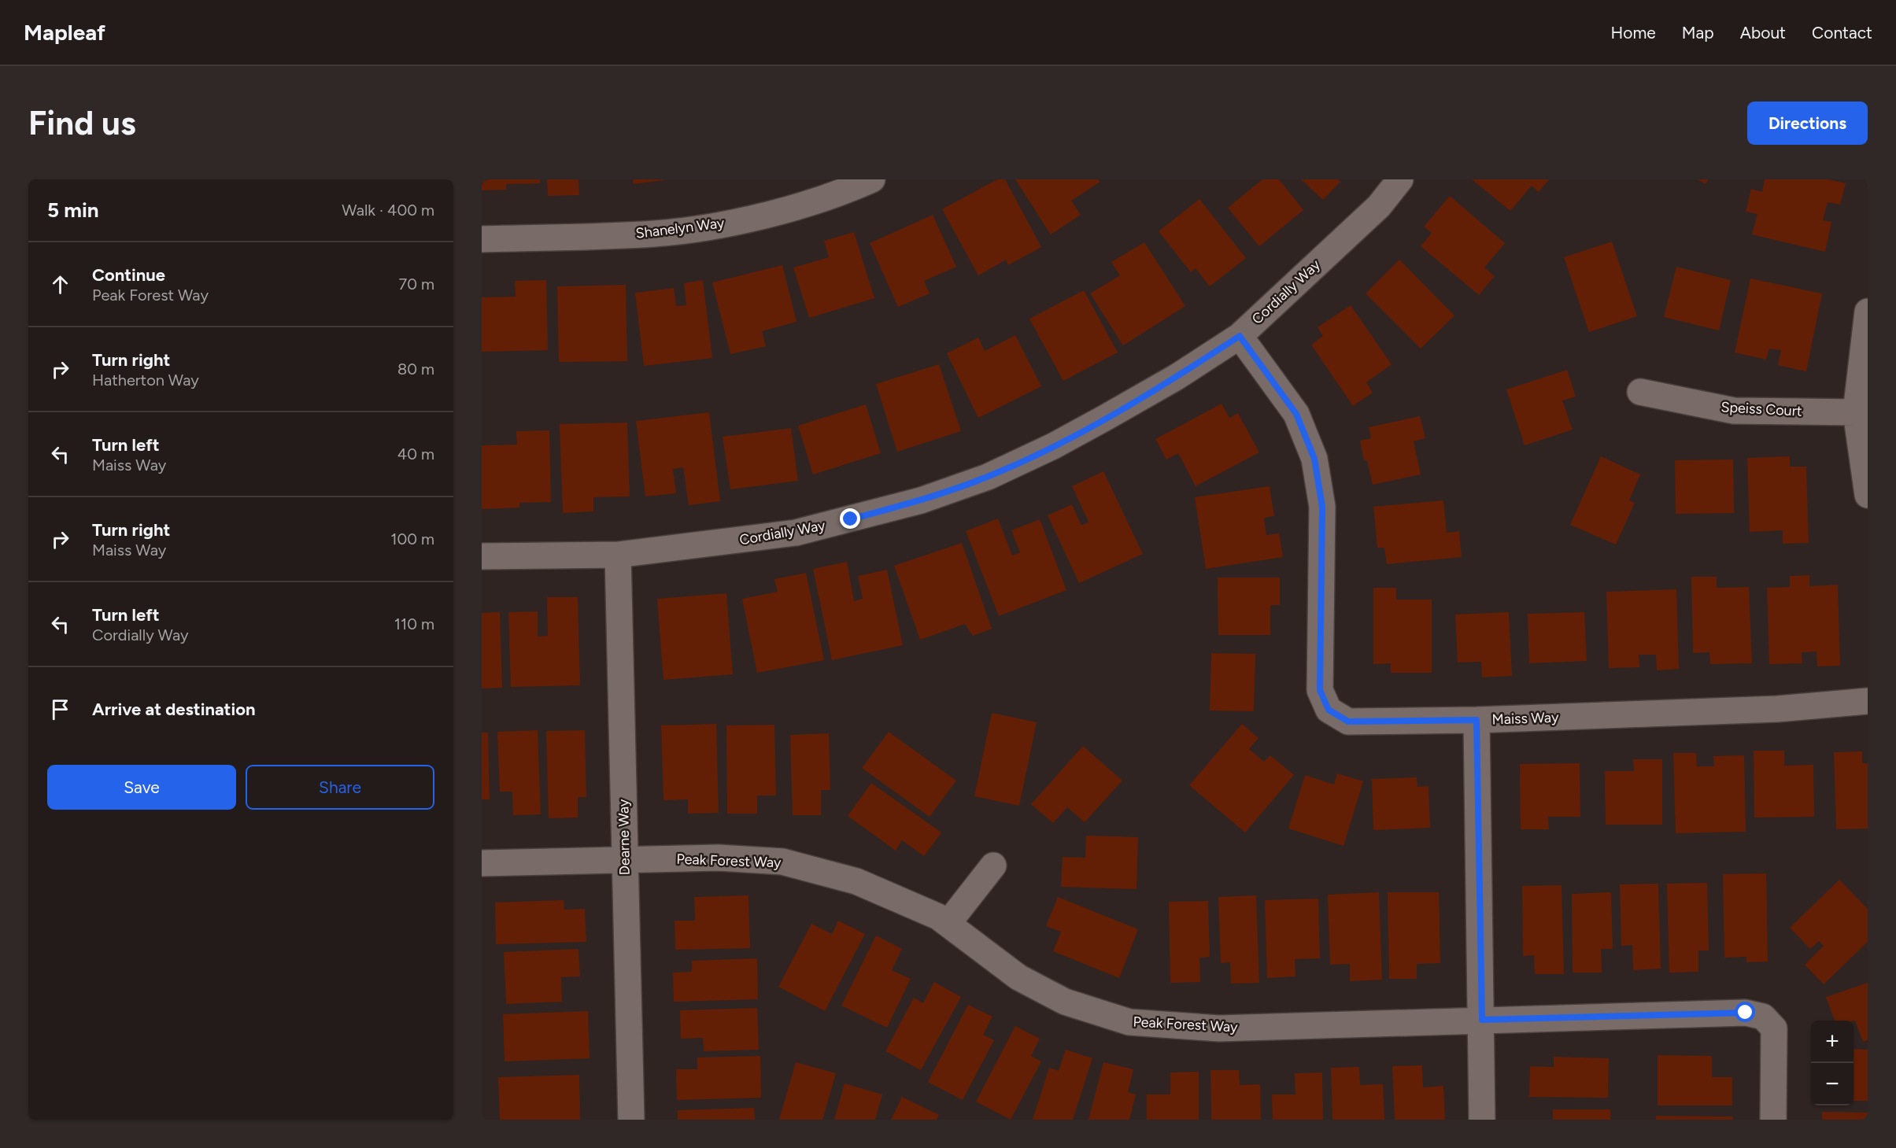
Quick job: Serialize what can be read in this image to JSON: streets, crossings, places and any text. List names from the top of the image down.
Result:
{
  "streets": {
    "street": [
      "Shanelyn Way",
      "Cordially Way",
      "Speiss Court",
      "Maiss Way",
      "Dearne Way",
      "Peak Forest Way"
    ]
  },
  "crossings": [
    ["Cordially Way", "Maiss Way"],
    ["Cordially Way", "Dearne Way"],
    ["Dearne Way", "Peak Forest Way"]
  ],
  "page": {
    "header": "Mapleaf",
    "nav": [
      "Home",
      "Map",
      "About",
      "Contact"
    ],
    "buttons": [
      "Directions",
      ["Save", "Share"]
    ],
    "title": "Find us",
    "heading": ["5 min", "Walk · 400 m"],
    "list": [
      ["Continue", "Peak Forest Way", "70 m"],
      ["Turn right", "Hatherton Way", "80 m"],
      ["Turn left", "Maiss Way", "40 m"],
      ["Turn right", "Maiss Way", "100 m"],
      ["Turn left", "Cordially Way", "110 m"],
      "Arrive at destination"
    ],
    "map_buttons": ["+", "−"]
  }
}
